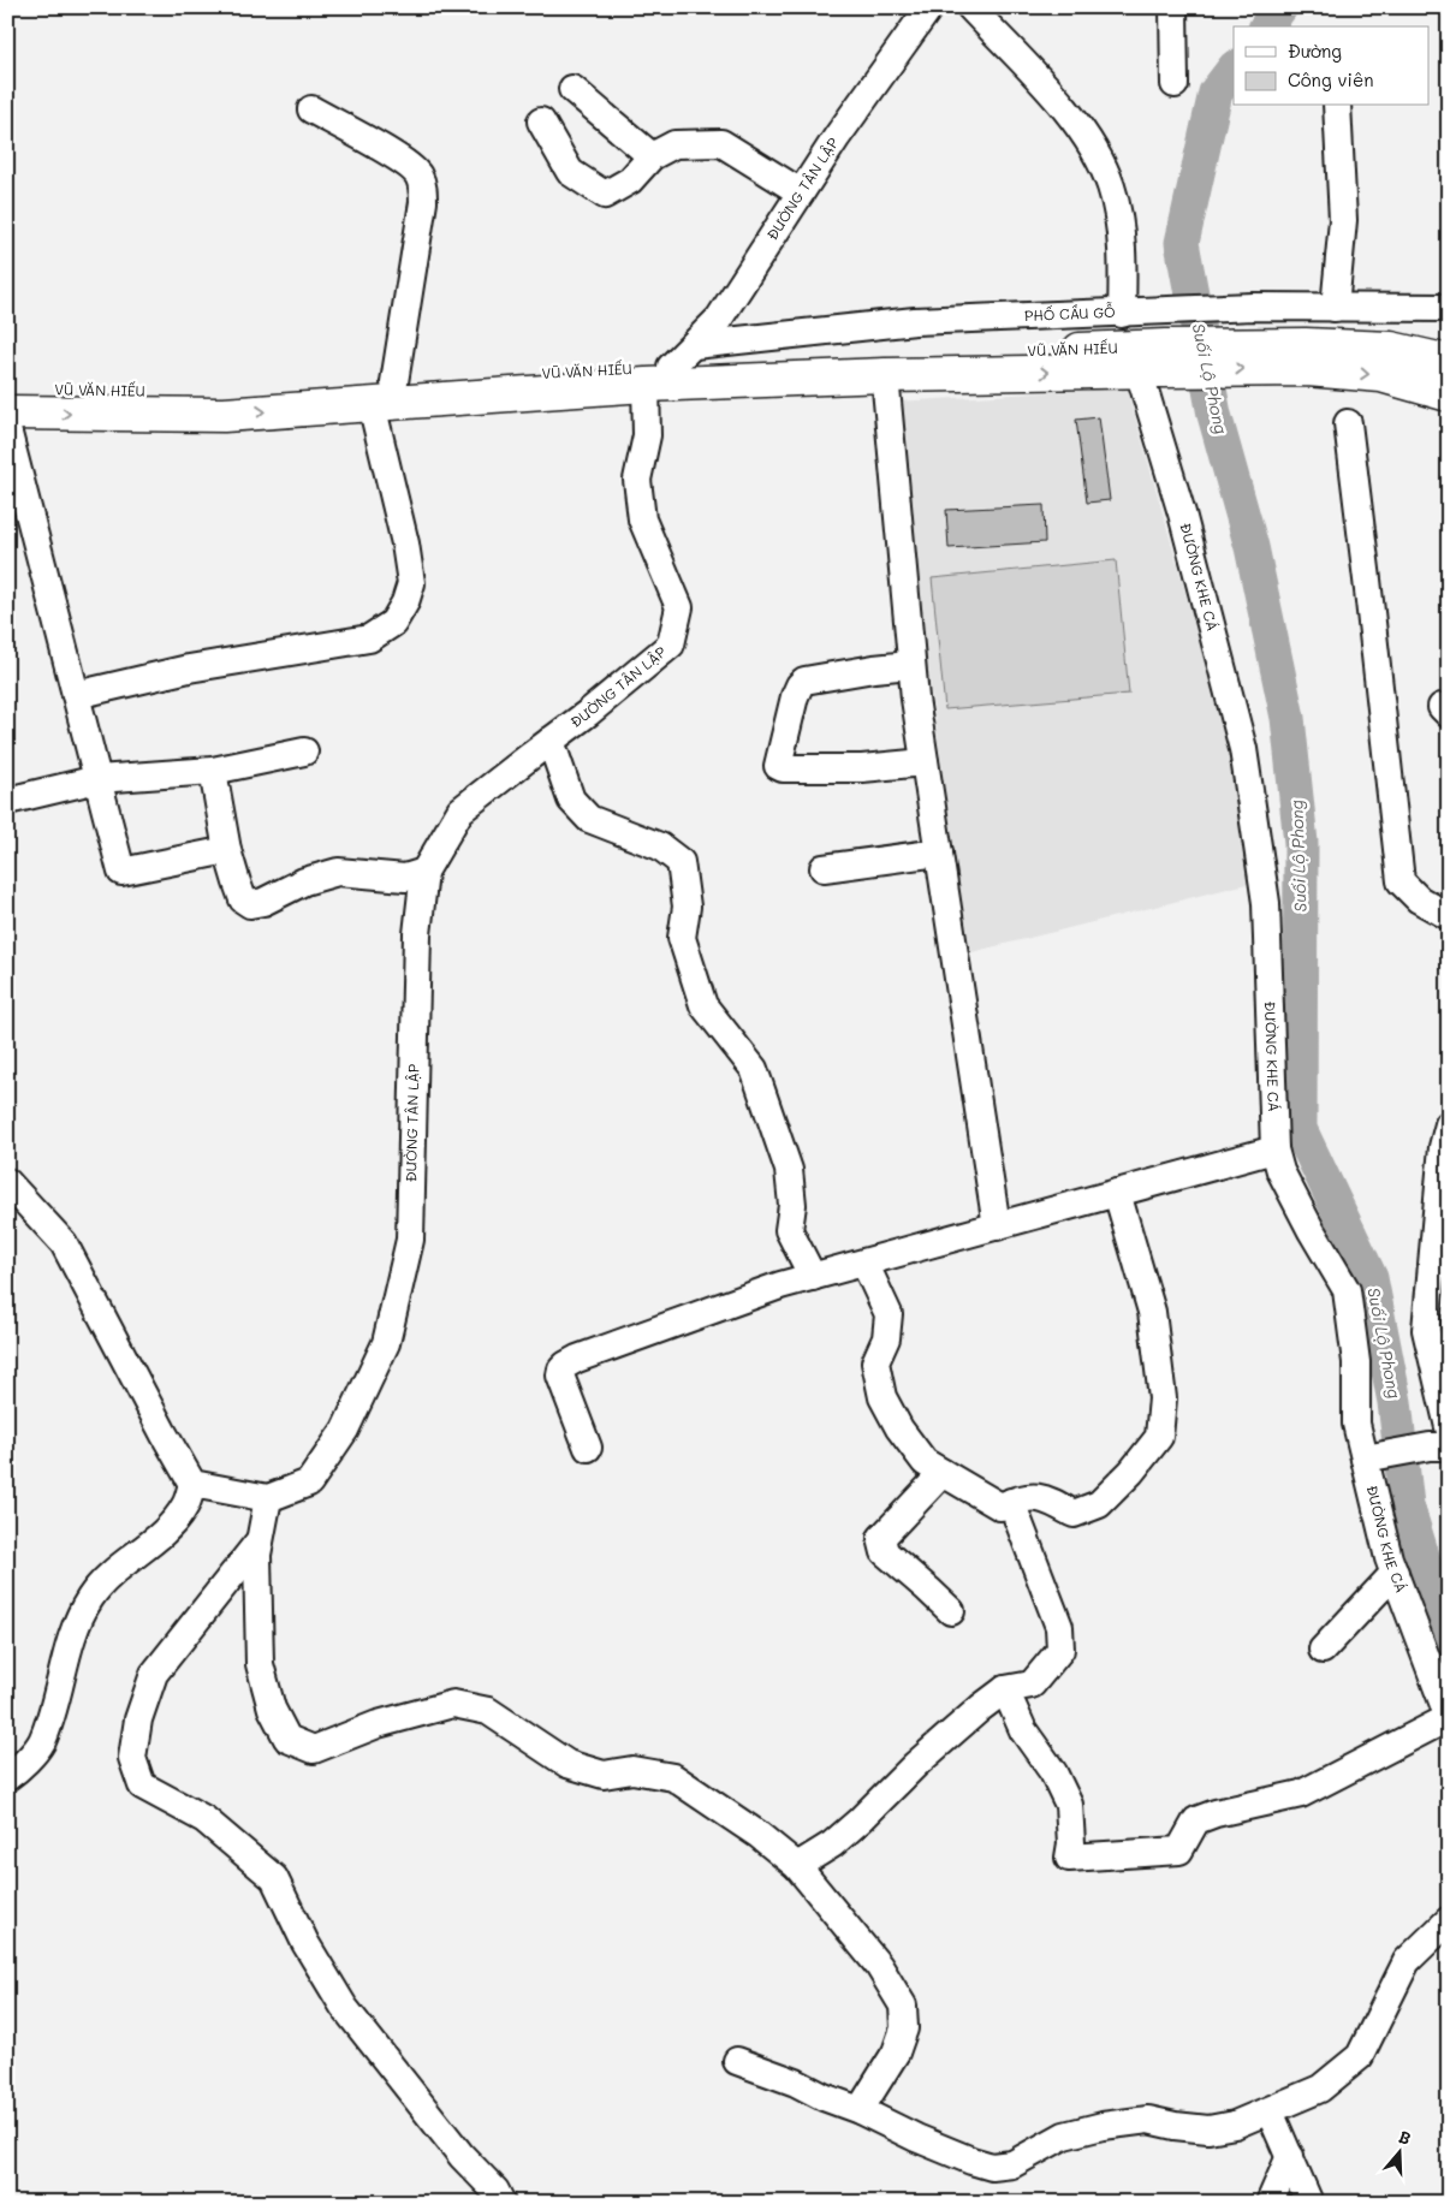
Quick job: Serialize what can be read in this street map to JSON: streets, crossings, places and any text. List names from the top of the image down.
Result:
{
  "streets": {
    "main road": ["VŨ VĂN HIẾU"],
    "street": ["ĐƯỜNG TÂN LẬP", "PHỐ CẦU GỖ", "ĐƯỜNG KHE CÁ"]
  },
  "crossings": [
    ["ĐƯỜNG TÂN LẬP", "PHỐ CẦU GỖ"],
    ["ĐƯỜNG TÂN LẬP", "VŨ VĂN HIẾU"],
    ["PHỐ CẦU GỖ", "VŨ VĂN HIẾU"],
    ["VŨ VĂN HIẾU", "ĐƯỜNG KHE CÁ"]
  ],
  "water": ["Suối Lộ Phong"],
  "legend": ["Đường", "Công viên"],
  "north": "top"
}
